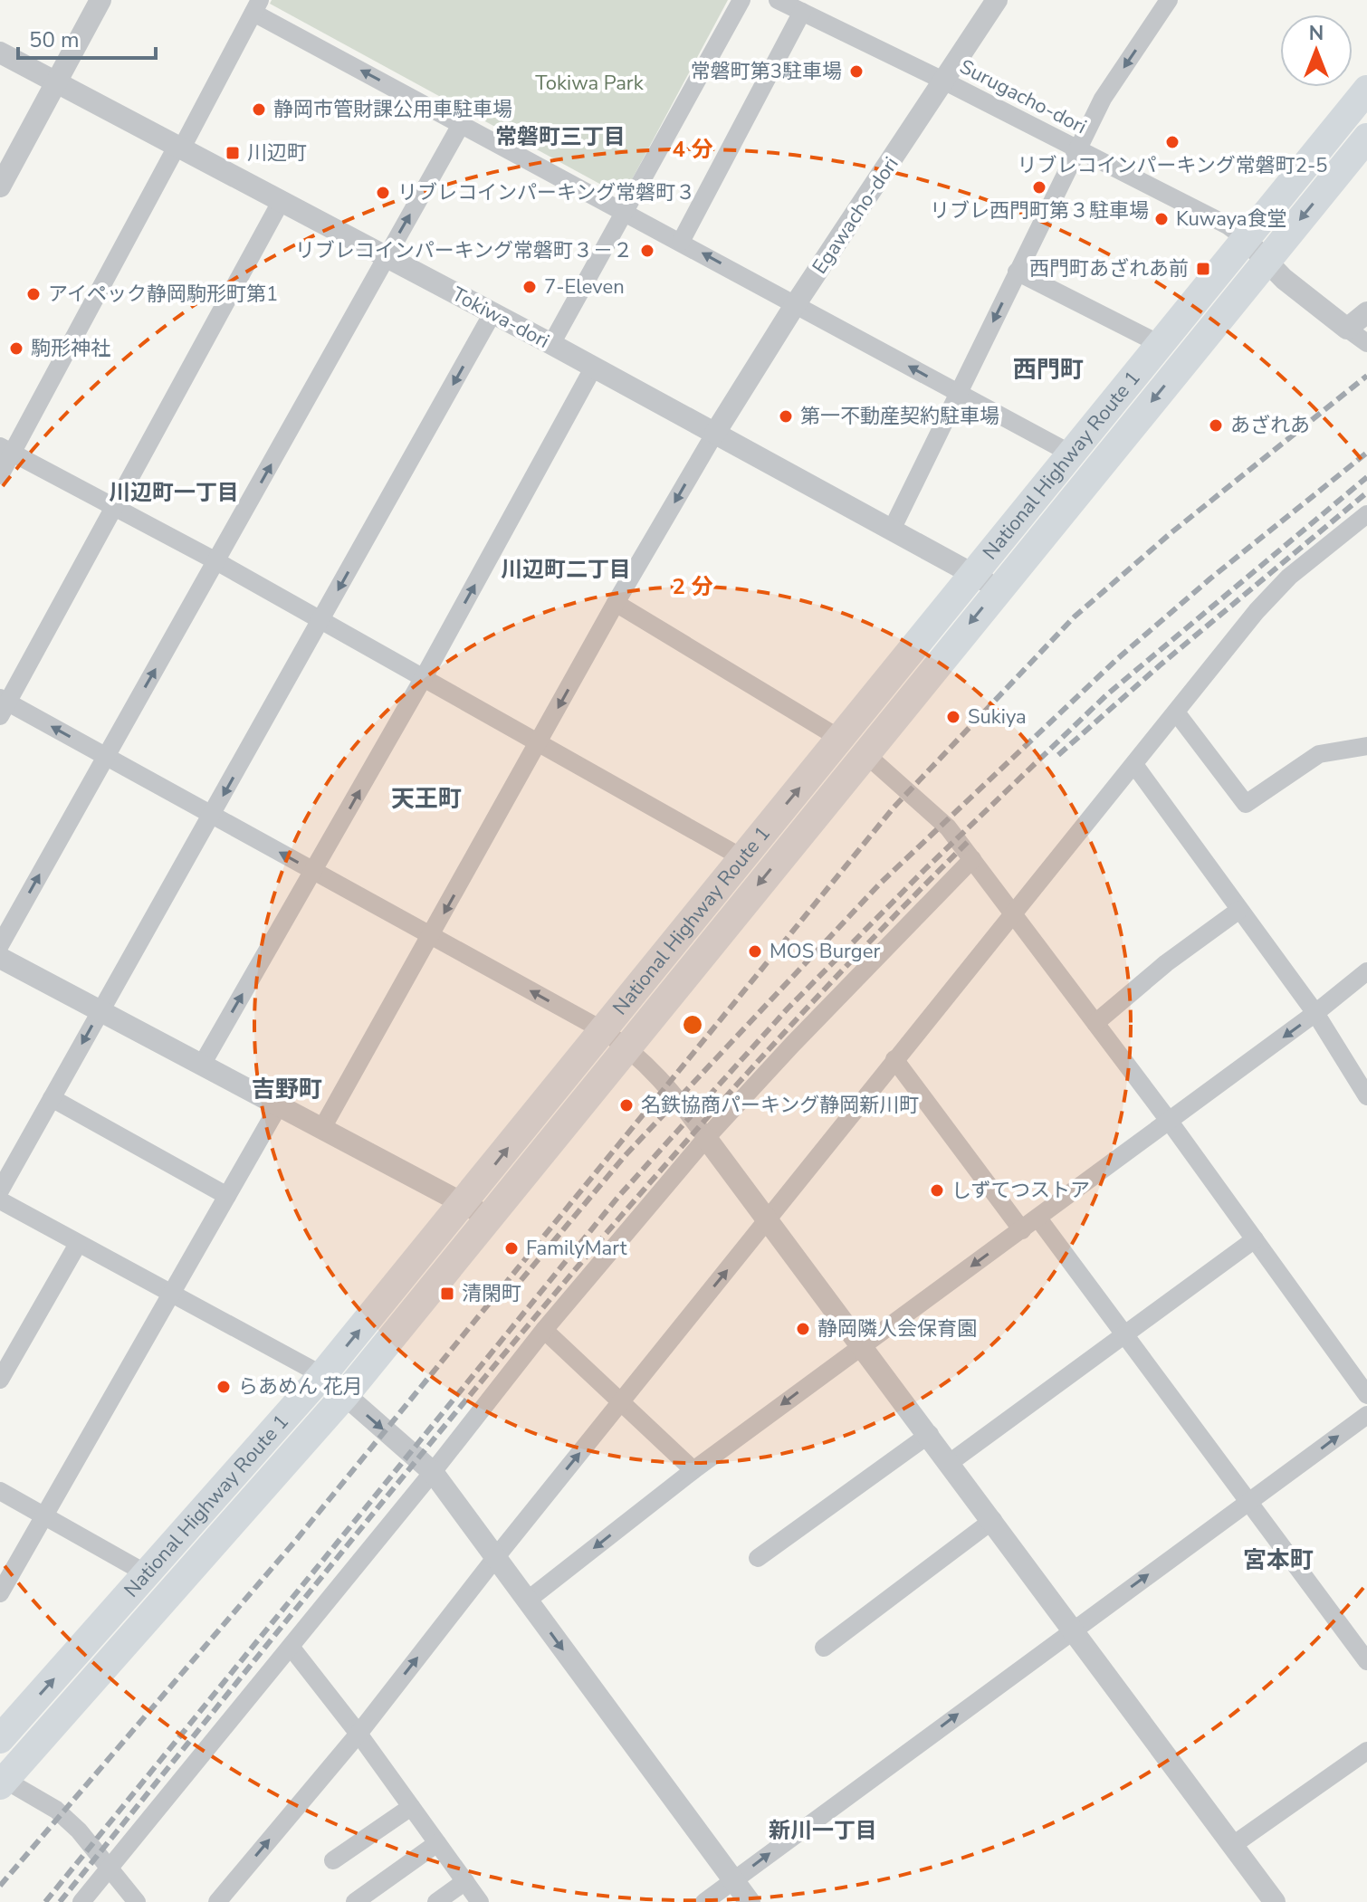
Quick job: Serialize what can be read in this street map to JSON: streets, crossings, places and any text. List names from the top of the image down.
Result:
{
  "streets": {
    "highway": ["National Highway Route 1"],
    "street": ["Surugacho-dori", "Egawacho-dori", "Tokiwa-dori"]
  },
  "crossings": [
    ["Surugacho-dori", "Egawacho-dori"],
    ["Surugacho-dori", "National Highway Route 1"],
    ["Egawacho-dori", "Tokiwa-dori"],
    ["Tokiwa-dori", "National Highway Route 1"]
  ],
  "districts": [
    "常磐町三丁目",
    "西門町",
    "川辺町一丁目",
    "川辺町二丁目",
    "天王町",
    "吉野町",
    "宮本町",
    "新川一丁目"
  ],
  "parks": ["Tokiwa Park"],
  "places": {
    "other": [
      "常磐町第3駐車場",
      "静岡市管財課公用車駐車場",
      "リブレコインパーキング常磐町2-5",
      "リブレ西門町第３駐車場",
      "リブレコインパーキング常磐町３",
      "Kuwaya食堂",
      "リブレコインパーキング常磐町３－２",
      "7-Eleven",
      "アイペック静岡駒形町第1",
      "駒形神社",
      "第一不動産契約駐車場",
      "あざれあ",
      "Sukiya",
      "MOS Burger",
      "名鉄協商パーキング静岡新川町",
      "しずてつストア",
      "FamilyMart",
      "静岡隣人会保育園",
      "らあめん 花月"
    ],
    "transit": ["川辺町", "西門町あざれあ前", "清閑町"]
  },
  "scale_bar": "50 m",
  "north": "top",
  "rings": ["4 分", "2 分"]
}
